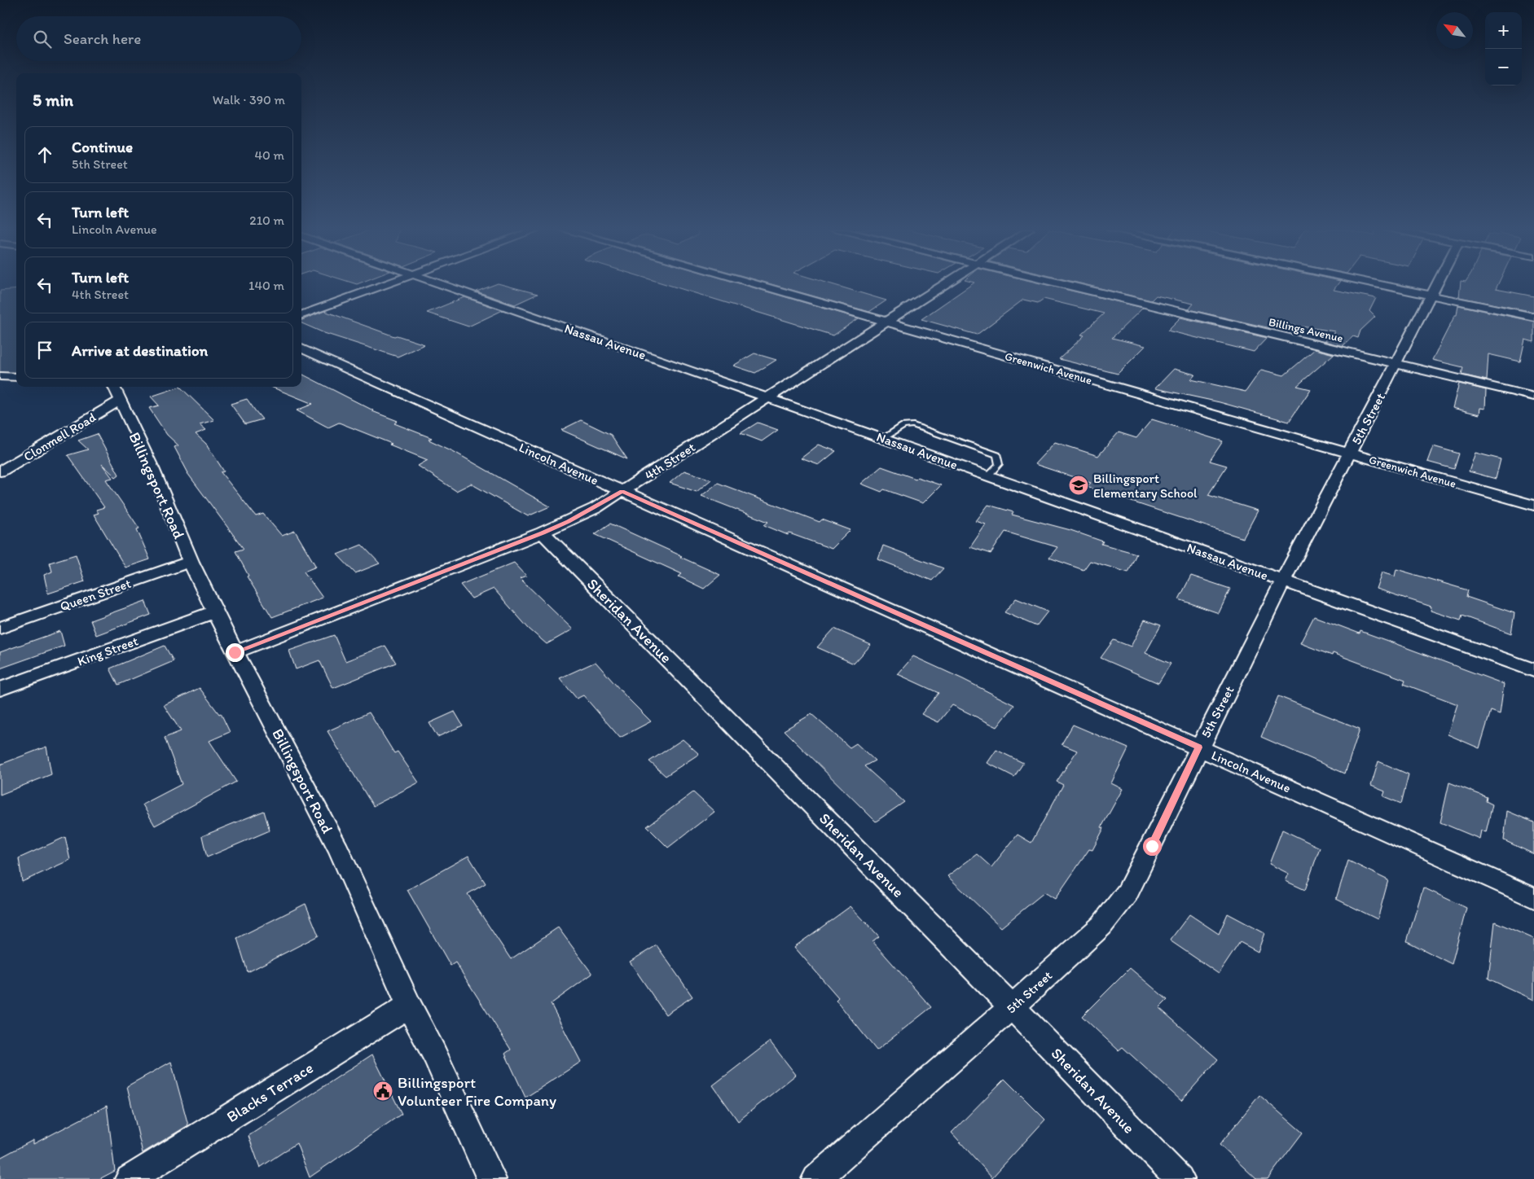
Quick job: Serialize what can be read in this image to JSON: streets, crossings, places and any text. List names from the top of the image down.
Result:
{
  "streets": {
    "street": [
      "Billings Avenue",
      "Nassau Avenue",
      "Greenwich Avenue",
      "5th Street",
      "Clonmell Road",
      "4th Street",
      "Lincoln Avenue",
      "Billingsport Road",
      "Queen Street",
      "Sheridan Avenue",
      "King Street",
      "Blacks Terrace"
    ]
  },
  "crossings": [
    ["Billings Avenue", "5th Street"],
    ["Nassau Avenue", "5th Street"],
    ["Nassau Avenue", "4th Street"],
    ["Greenwich Avenue", "5th Street"],
    ["Greenwich Avenue", "4th Street"],
    ["5th Street", "Lincoln Avenue"],
    ["5th Street", "Sheridan Avenue"],
    ["Clonmell Road", "Billingsport Road"],
    ["4th Street", "Lincoln Avenue"],
    ["4th Street", "Billingsport Road"],
    ["4th Street", "Sheridan Avenue"],
    ["Billingsport Road", "Queen Street"],
    ["Billingsport Road", "King Street"],
    ["Billingsport Road", "Blacks Terrace"]
  ],
  "places": {
    "school or university": ["Billingsport Elementary School"],
    "public building": ["Billingsport Volunteer Fire Company"]
  },
  "north": "top left",
  "page": {
    "map_buttons": ["+", "−"],
    "search": "Search here",
    "heading": ["5 min", "Walk · 390 m"],
    "list": [
      ["Continue", "5th Street", "40 m"],
      ["Turn left", "Lincoln Avenue", "210 m"],
      ["Turn left", "4th Street", "140 m"],
      "Arrive at destination"
    ]
  }
}
